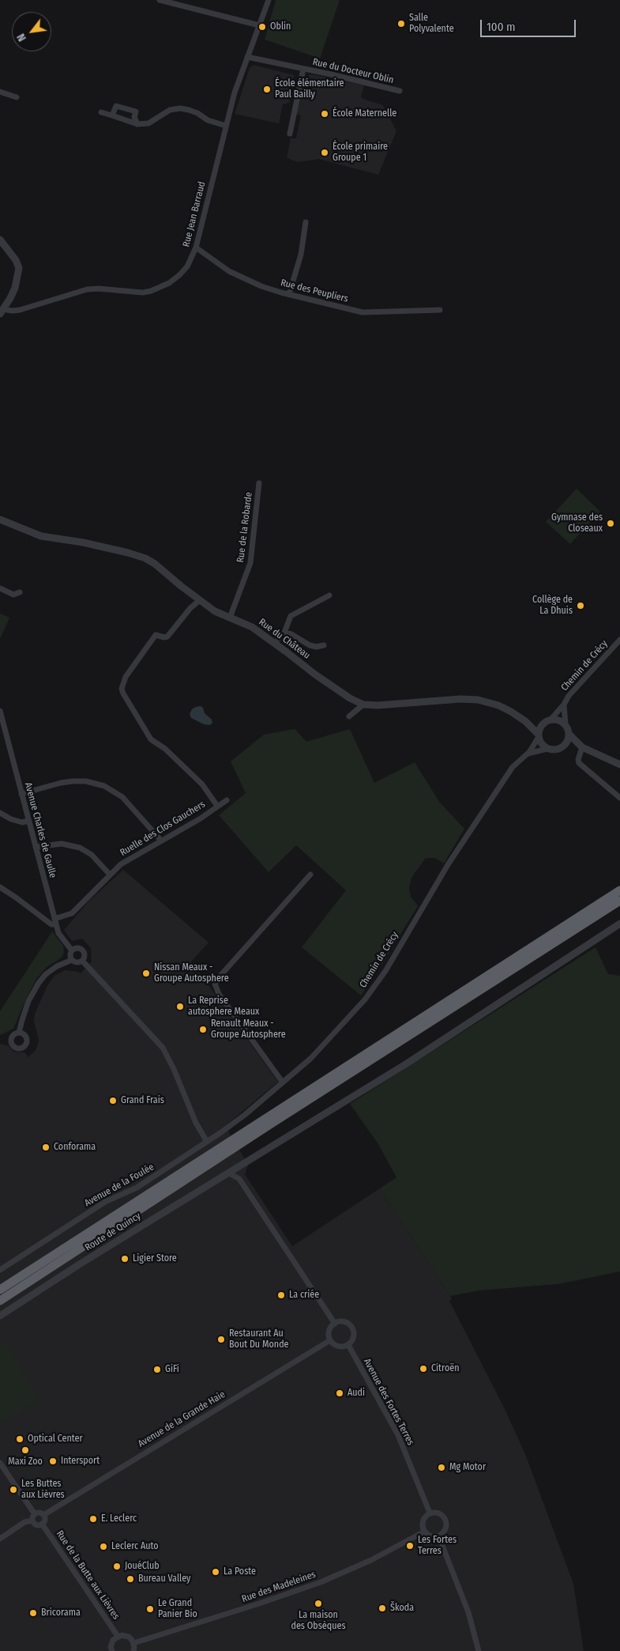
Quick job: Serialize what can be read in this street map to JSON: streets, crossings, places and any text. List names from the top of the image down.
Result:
{
  "streets": {
    "street": [
      "Rue du Docteur Oblin",
      "Rue Jean Barraud",
      "Rue des Peupliers",
      "Rue de la Robarde",
      "Rue du Château",
      "Chemin de Crécy",
      "Ruelle des Clos Gauchers",
      "Avenue Charles de Gaulle",
      "Avenue de la Foulée",
      "Route de Quincy",
      "Avenue des Fortes Terres",
      "Avenue de la Grande Haie",
      "Rue de la Butte aux Lièvres",
      "Rue des Madeleines"
    ]
  },
  "crossings": [
    ["Rue du Docteur Oblin", "Rue Jean Barraud"],
    ["Rue Jean Barraud", "Rue des Peupliers"],
    ["Rue de la Robarde", "Rue du Château"],
    ["Rue du Château", "Chemin de Crécy"],
    ["Chemin de Crécy", "Avenue de la Foulée"],
    ["Ruelle des Clos Gauchers", "Avenue Charles de Gaulle"],
    ["Avenue des Fortes Terres", "Avenue de la Grande Haie"],
    ["Avenue des Fortes Terres", "Rue des Madeleines"],
    ["Avenue de la Grande Haie", "Rue de la Butte aux Lièvres"]
  ],
  "places": [
    "Salle Polyvalente",
    "Oblin",
    "École élémentaire Paul Bailly",
    "École Maternelle",
    "École primaire Groupe 1",
    "Gymnase des Closeaux",
    "Collège de La Dhuis",
    "Nissan Meaux - Groupe Autosphere",
    "La Reprise autosphere Meaux",
    "Renault Meaux - Groupe Autosphere",
    "Grand Frais",
    "Conforama",
    "Ligier Store",
    "La criée",
    "Restaurant Au Bout Du Monde",
    "Citroën",
    "GiFi",
    "Audi",
    "Optical Center",
    "Maxi Zoo",
    "Intersport",
    "Mg Motor",
    "Les Buttes aux Lièvres",
    "E. Leclerc",
    "Les Fortes Terres",
    "Leclerc Auto",
    "JouéClub",
    "La Poste",
    "Bureau Valley",
    "La maison des Obsèques",
    "Škoda",
    "Le Grand Panier Bio",
    "Bricorama"
  ],
  "scale_bar": "100 m",
  "north": "bottom left"
}
